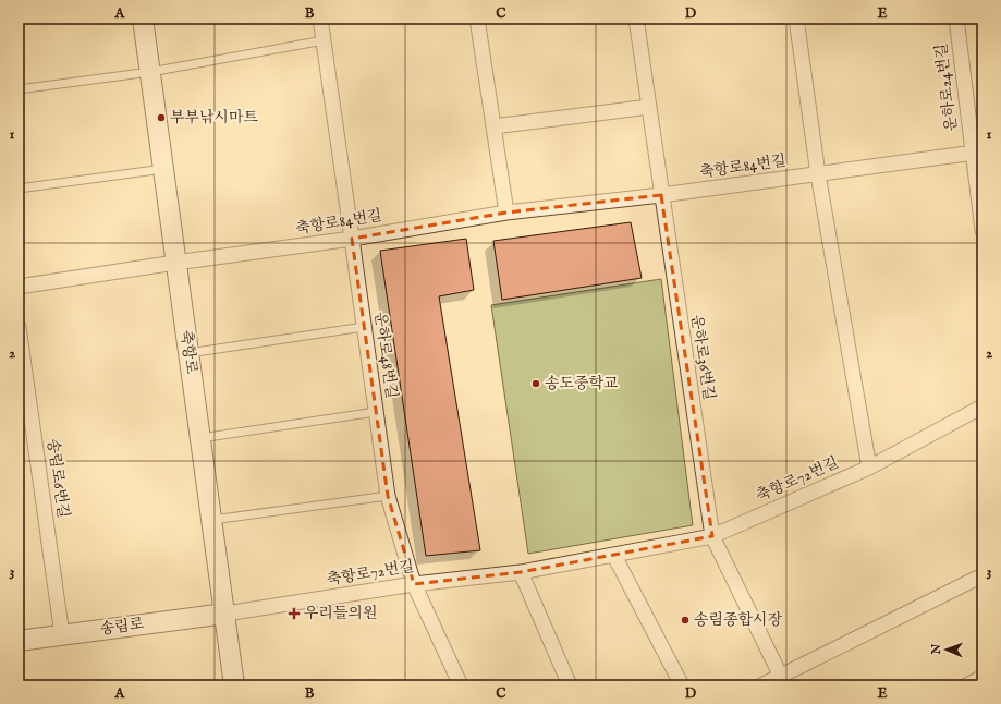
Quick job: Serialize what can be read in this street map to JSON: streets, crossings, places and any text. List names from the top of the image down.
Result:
{
  "streets": {
    "street": [
      "운하로24번길",
      "축항로84번길",
      "축항로",
      "운하로48번길",
      "운하로36번길",
      "송림로6번길",
      "축항로72번길",
      "송림로"
    ]
  },
  "crossings": [
    ["운하로24번길", "축항로84번길"],
    ["축항로84번길", "축항로"],
    ["축항로84번길", "운하로48번길"],
    ["축항로84번길", "운하로36번길"],
    ["축항로", "축항로72번길"],
    ["축항로", "송림로"],
    ["운하로48번길", "축항로72번길"],
    ["운하로36번길", "축항로72번길"],
    ["송림로6번길", "송림로"],
    ["축항로72번길", "송림로"]
  ],
  "places": {
    "other": ["부부낚시마트", "송도중학교", "송림종합시장"],
    "health": ["우리들의원"]
  },
  "north": "left",
  "grid": {
    "columns": [
      "A",
      "B",
      "C",
      "D",
      "E"
    ],
    "rows": ["1", "2", "3"]
  }
}
